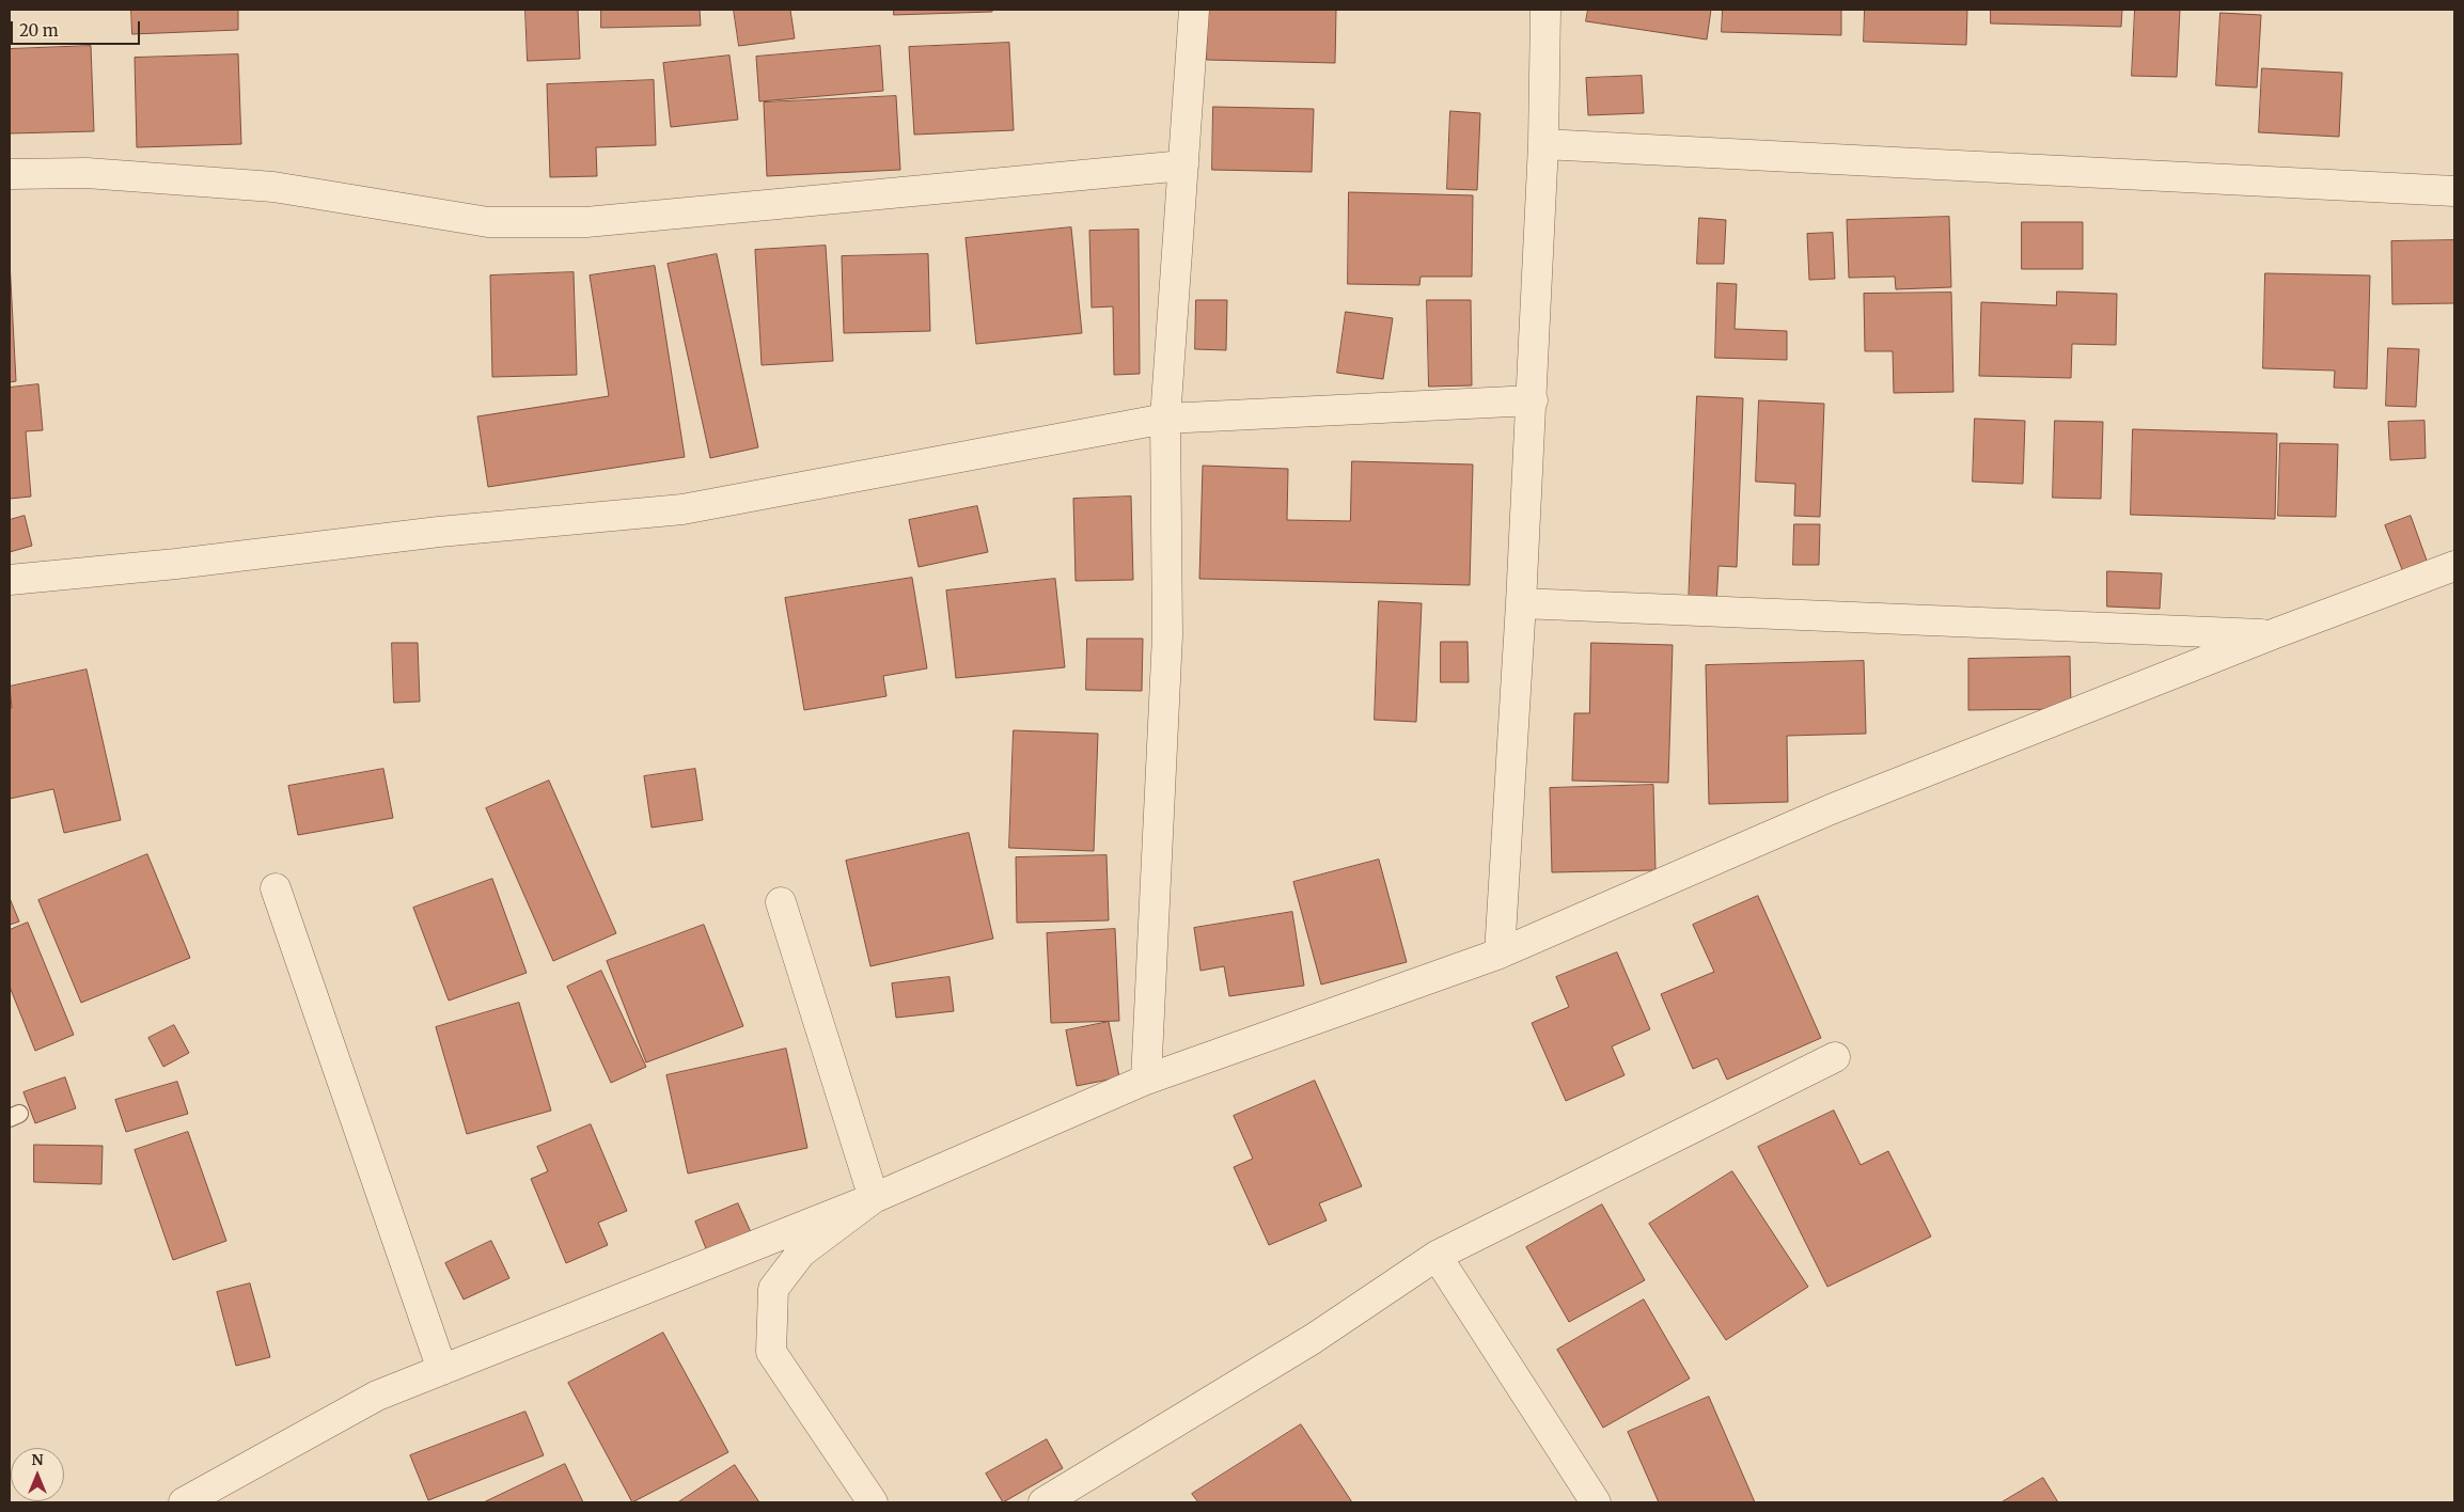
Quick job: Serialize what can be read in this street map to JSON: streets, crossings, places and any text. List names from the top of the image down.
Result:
{
  "scale_bar": "20 m",
  "north": "top"
}
